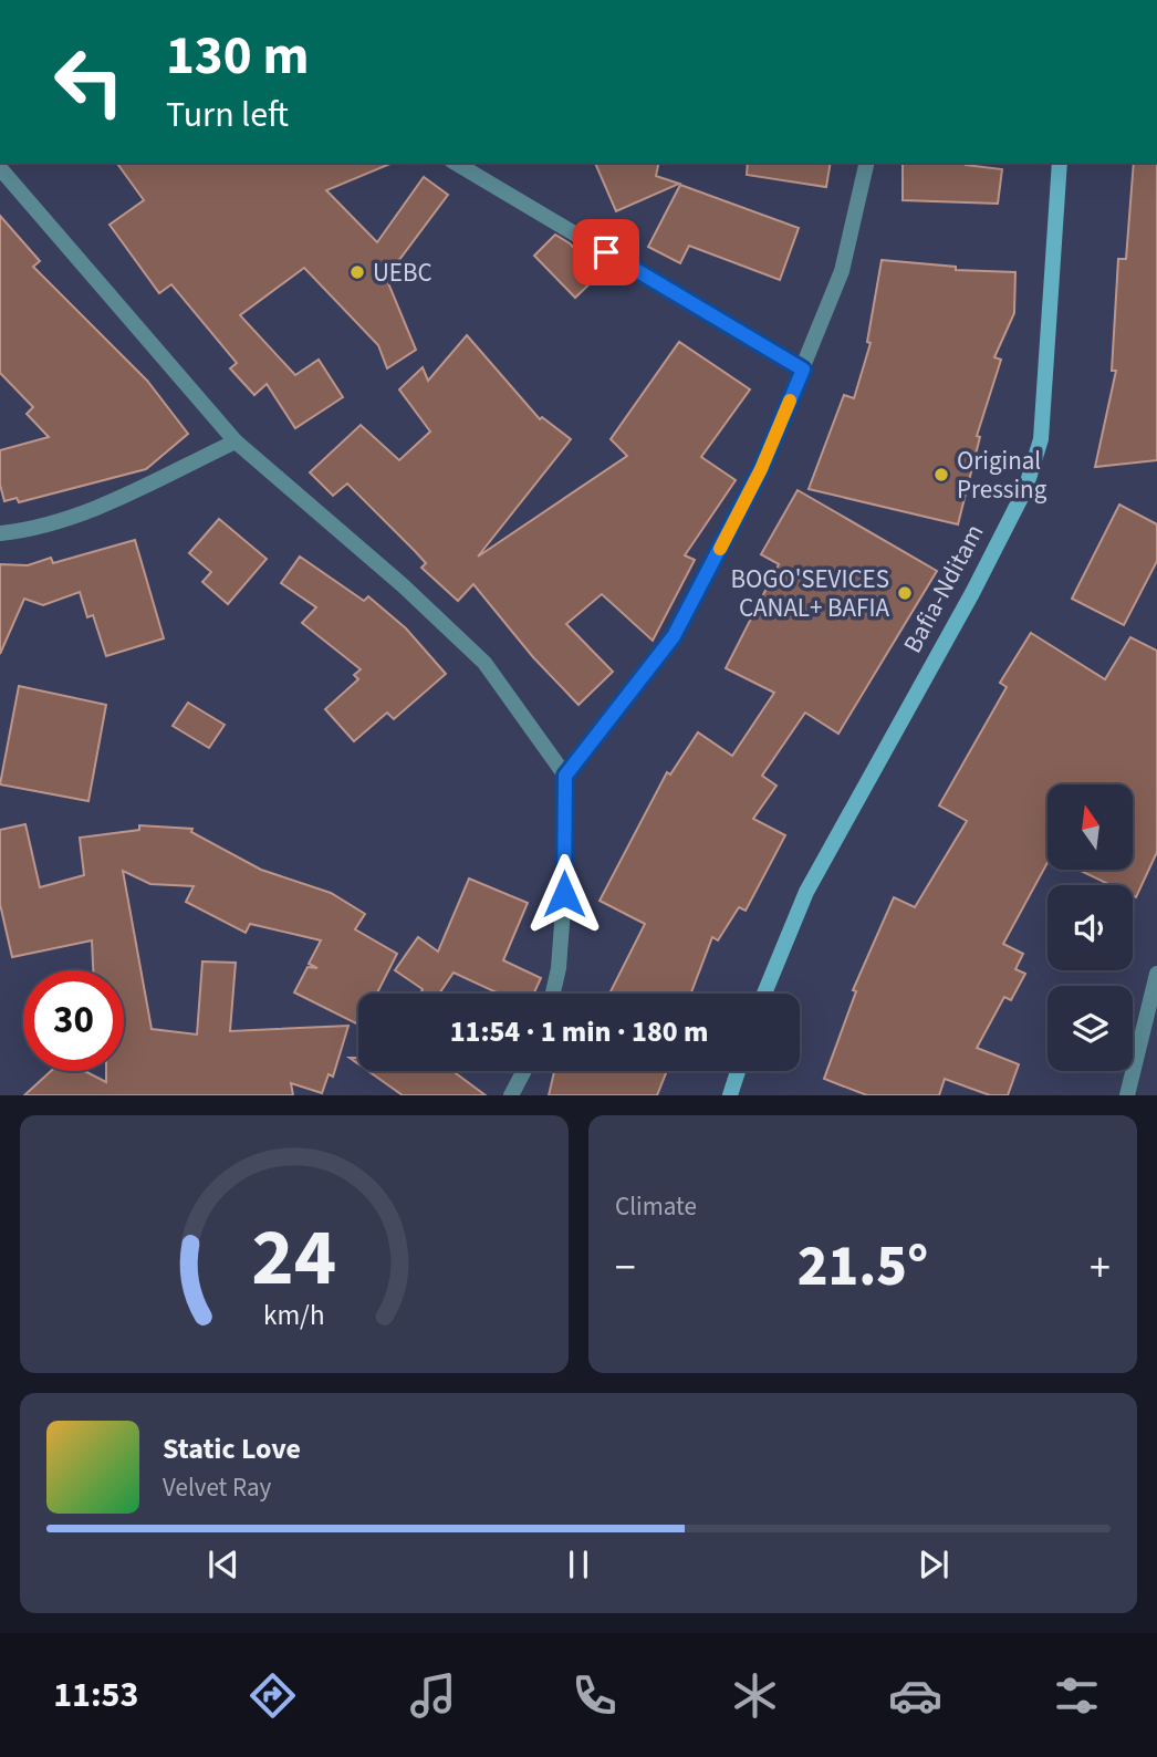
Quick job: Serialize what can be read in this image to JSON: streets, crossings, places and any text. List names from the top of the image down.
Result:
{
  "streets": {
    "main road": ["Bafia-Nditam"]
  },
  "places": ["UEBC", "Original Pressing", "BOGO'SEVICES CANAL+ BAFIA"],
  "north": "top",
  "page": {
    "turn": ["130 m", "Turn left"],
    "limit": "30",
    "trip": "11:54 · 1 min · 180 m",
    "tile": "Climate",
    "heat": ["−", "21.5°", "+"],
    "song": ["Static Love", "Velvet Ray"],
    "tabs": "11:53",
    "gauge": ["24", "km/h"]
  }
}
